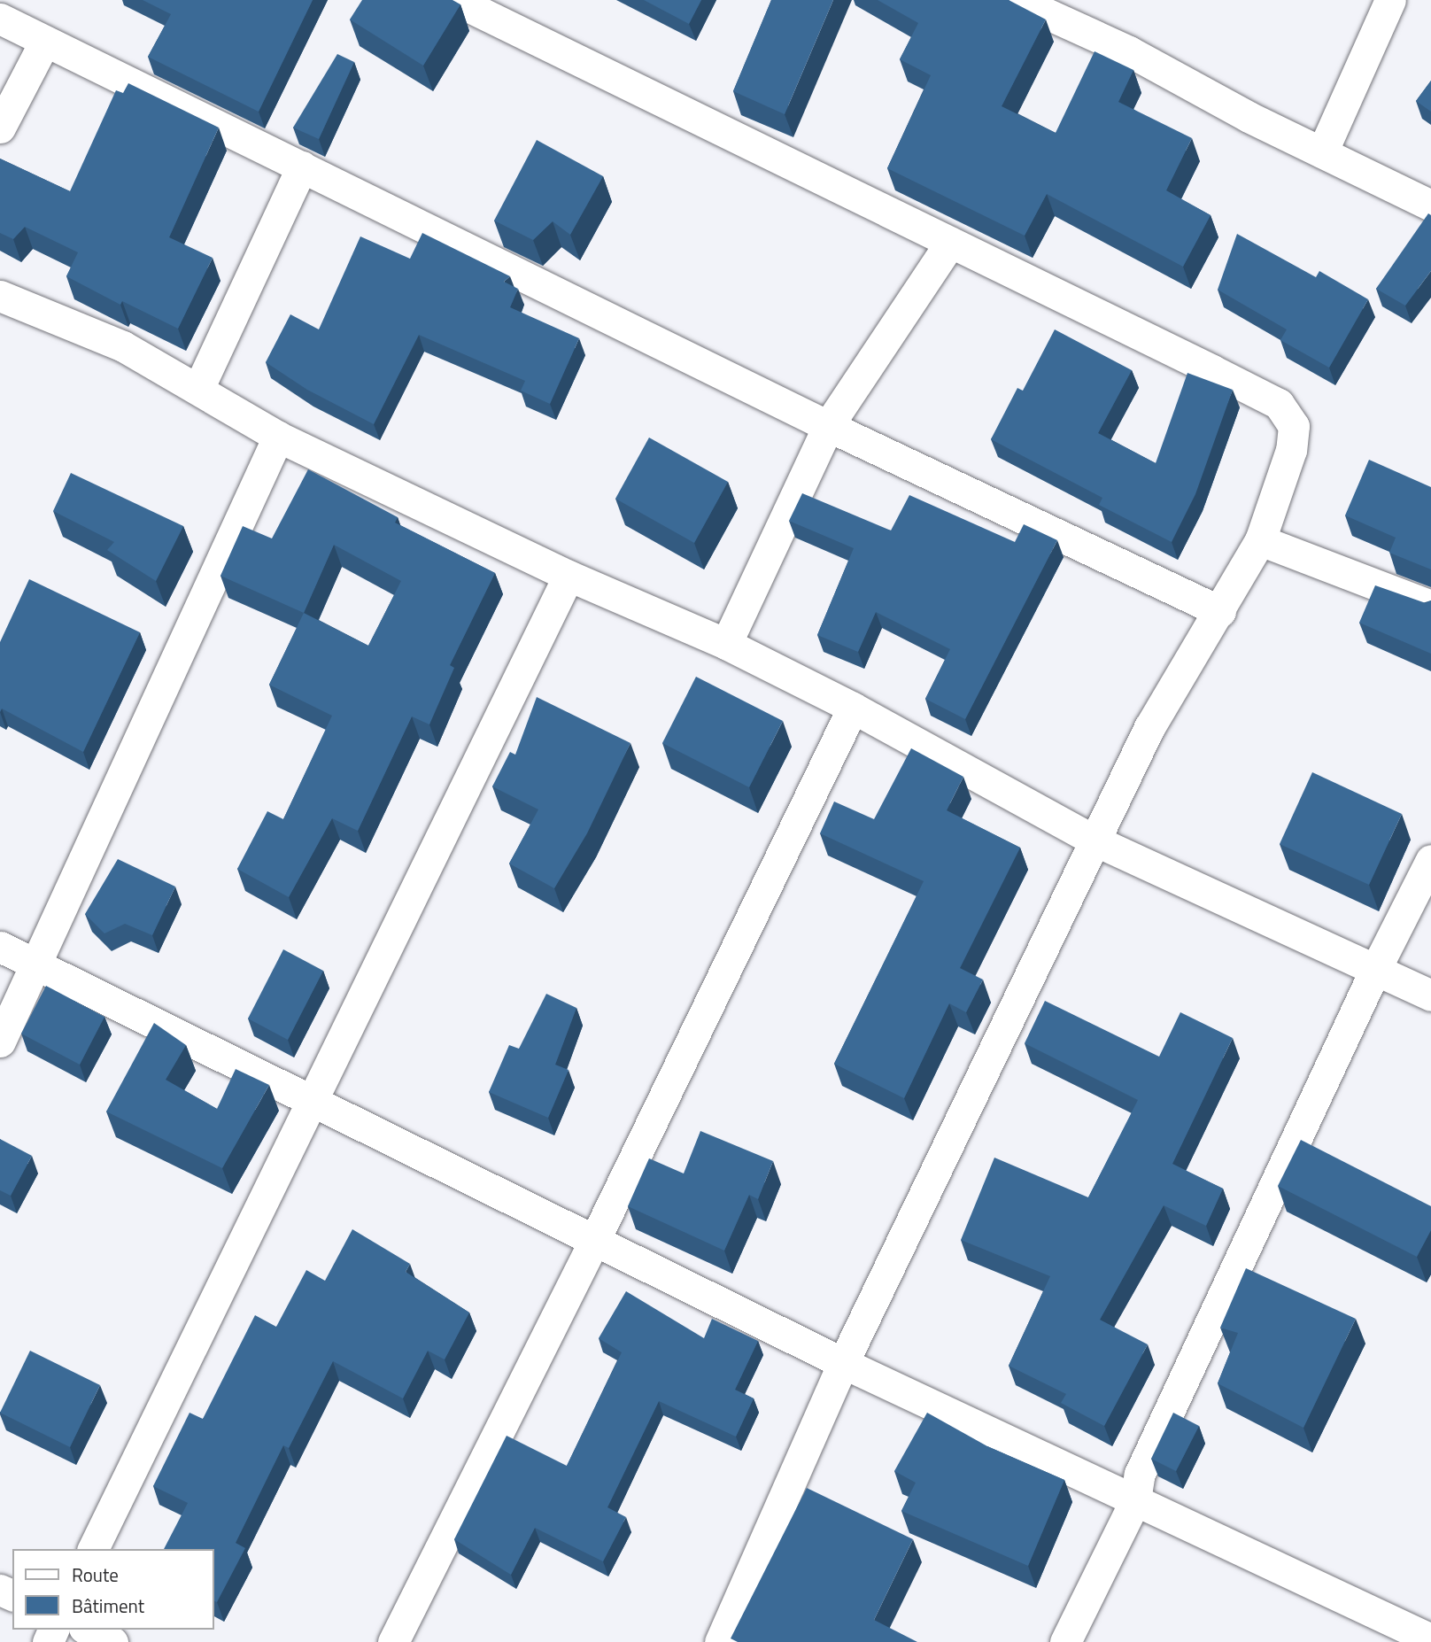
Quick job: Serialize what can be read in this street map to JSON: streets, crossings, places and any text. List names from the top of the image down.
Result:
{
  "legend": ["Route", "Bâtiment"]
}
